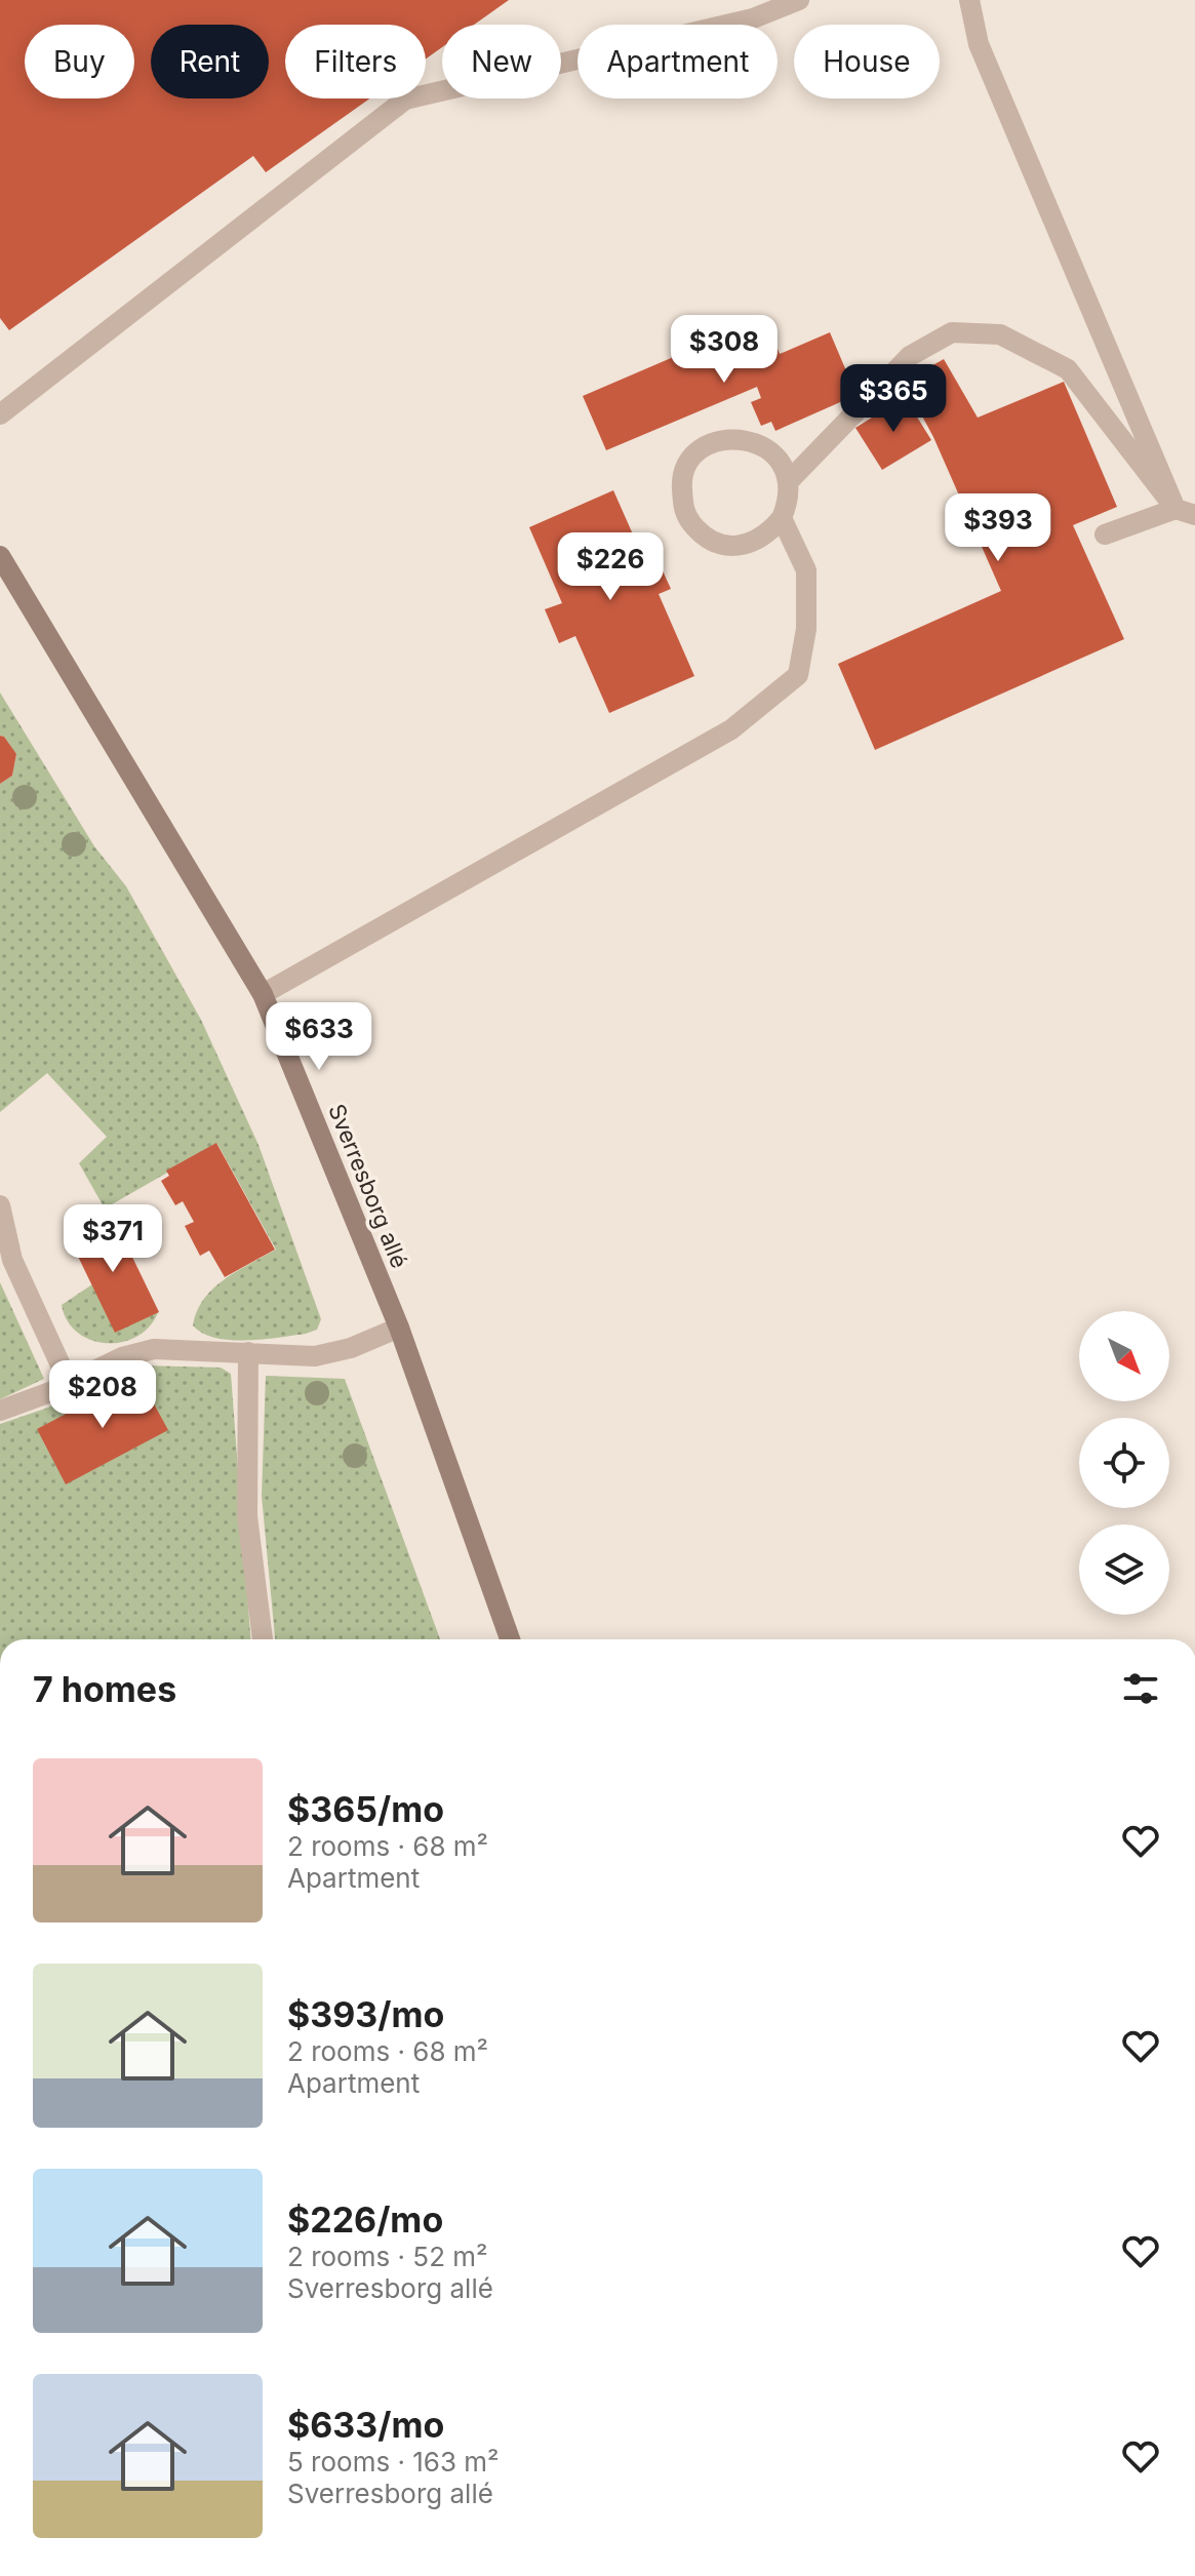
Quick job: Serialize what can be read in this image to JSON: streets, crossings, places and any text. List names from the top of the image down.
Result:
{
  "streets": {
    "street": ["Sverresborg allé"]
  },
  "north": "bottom right",
  "page": {
    "chip": [
      "Buy",
      "Rent",
      "Filters",
      "New",
      "Apartment",
      "House"
    ],
    "price": [
      "$308",
      "$365",
      "$393",
      "$226",
      "$633",
      "$371",
      "$208"
    ],
    "heading": "7 homes",
    "list": [
      {
        "name": "$365/mo",
        "note": "2 rooms · 68 m² · Apartment"
      },
      {
        "name": "$393/mo",
        "note": "2 rooms · 68 m² · Apartment"
      },
      {
        "name": "$226/mo",
        "note": "2 rooms · 52 m² · Sverresborg allé"
      },
      {
        "name": "$633/mo",
        "note": "5 rooms · 163 m² · Sverresborg allé"
      }
    ]
  }
}
